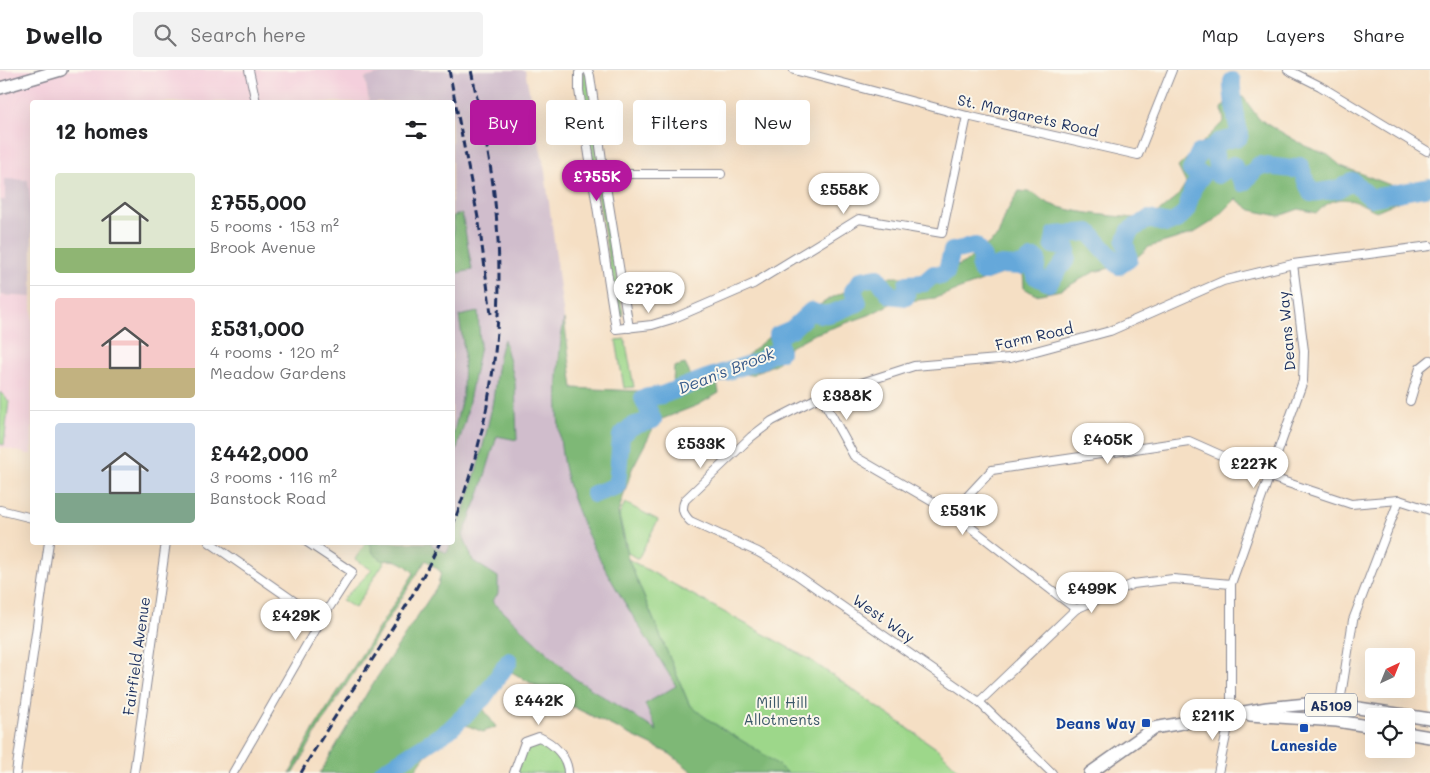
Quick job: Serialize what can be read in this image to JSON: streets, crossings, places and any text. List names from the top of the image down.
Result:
{
  "streets": {
    "main road": ["A5109"],
    "street": [
      "St. Margarets Road",
      "Deans Way",
      "Farm Road",
      "West Way",
      "Fairfield Avenue"
    ]
  },
  "crossings": [
    ["Deans Way", "Farm Road"],
    ["Deans Way", "A5109"],
    ["Farm Road", "West Way"]
  ],
  "water": ["Dean's Brook"],
  "parks": ["Mill Hill Allotments"],
  "places": {
    "transit": ["Deans Way", "Laneside"]
  },
  "north": "top right",
  "page": {
    "header": "Dwello",
    "search": "Search here",
    "nav": ["Map", "Layers", "Share"],
    "chip": [
      "Buy",
      "Rent",
      "Filters",
      "New"
    ],
    "heading": "12 homes",
    "price": [
      "£755K",
      "£558K",
      "£270K",
      "£388K",
      "£405K",
      "£533K",
      "£227K",
      "£531K",
      "£499K",
      "£429K",
      "£442K",
      "£211K"
    ],
    "list": [
      {
        "name": "£755,000",
        "note": "5 rooms · 153 m² · Brook Avenue"
      },
      {
        "name": "£531,000",
        "note": "4 rooms · 120 m² · Meadow Gardens"
      },
      {
        "name": "£442,000",
        "note": "3 rooms · 116 m² · Banstock Road"
      }
    ]
  }
}
